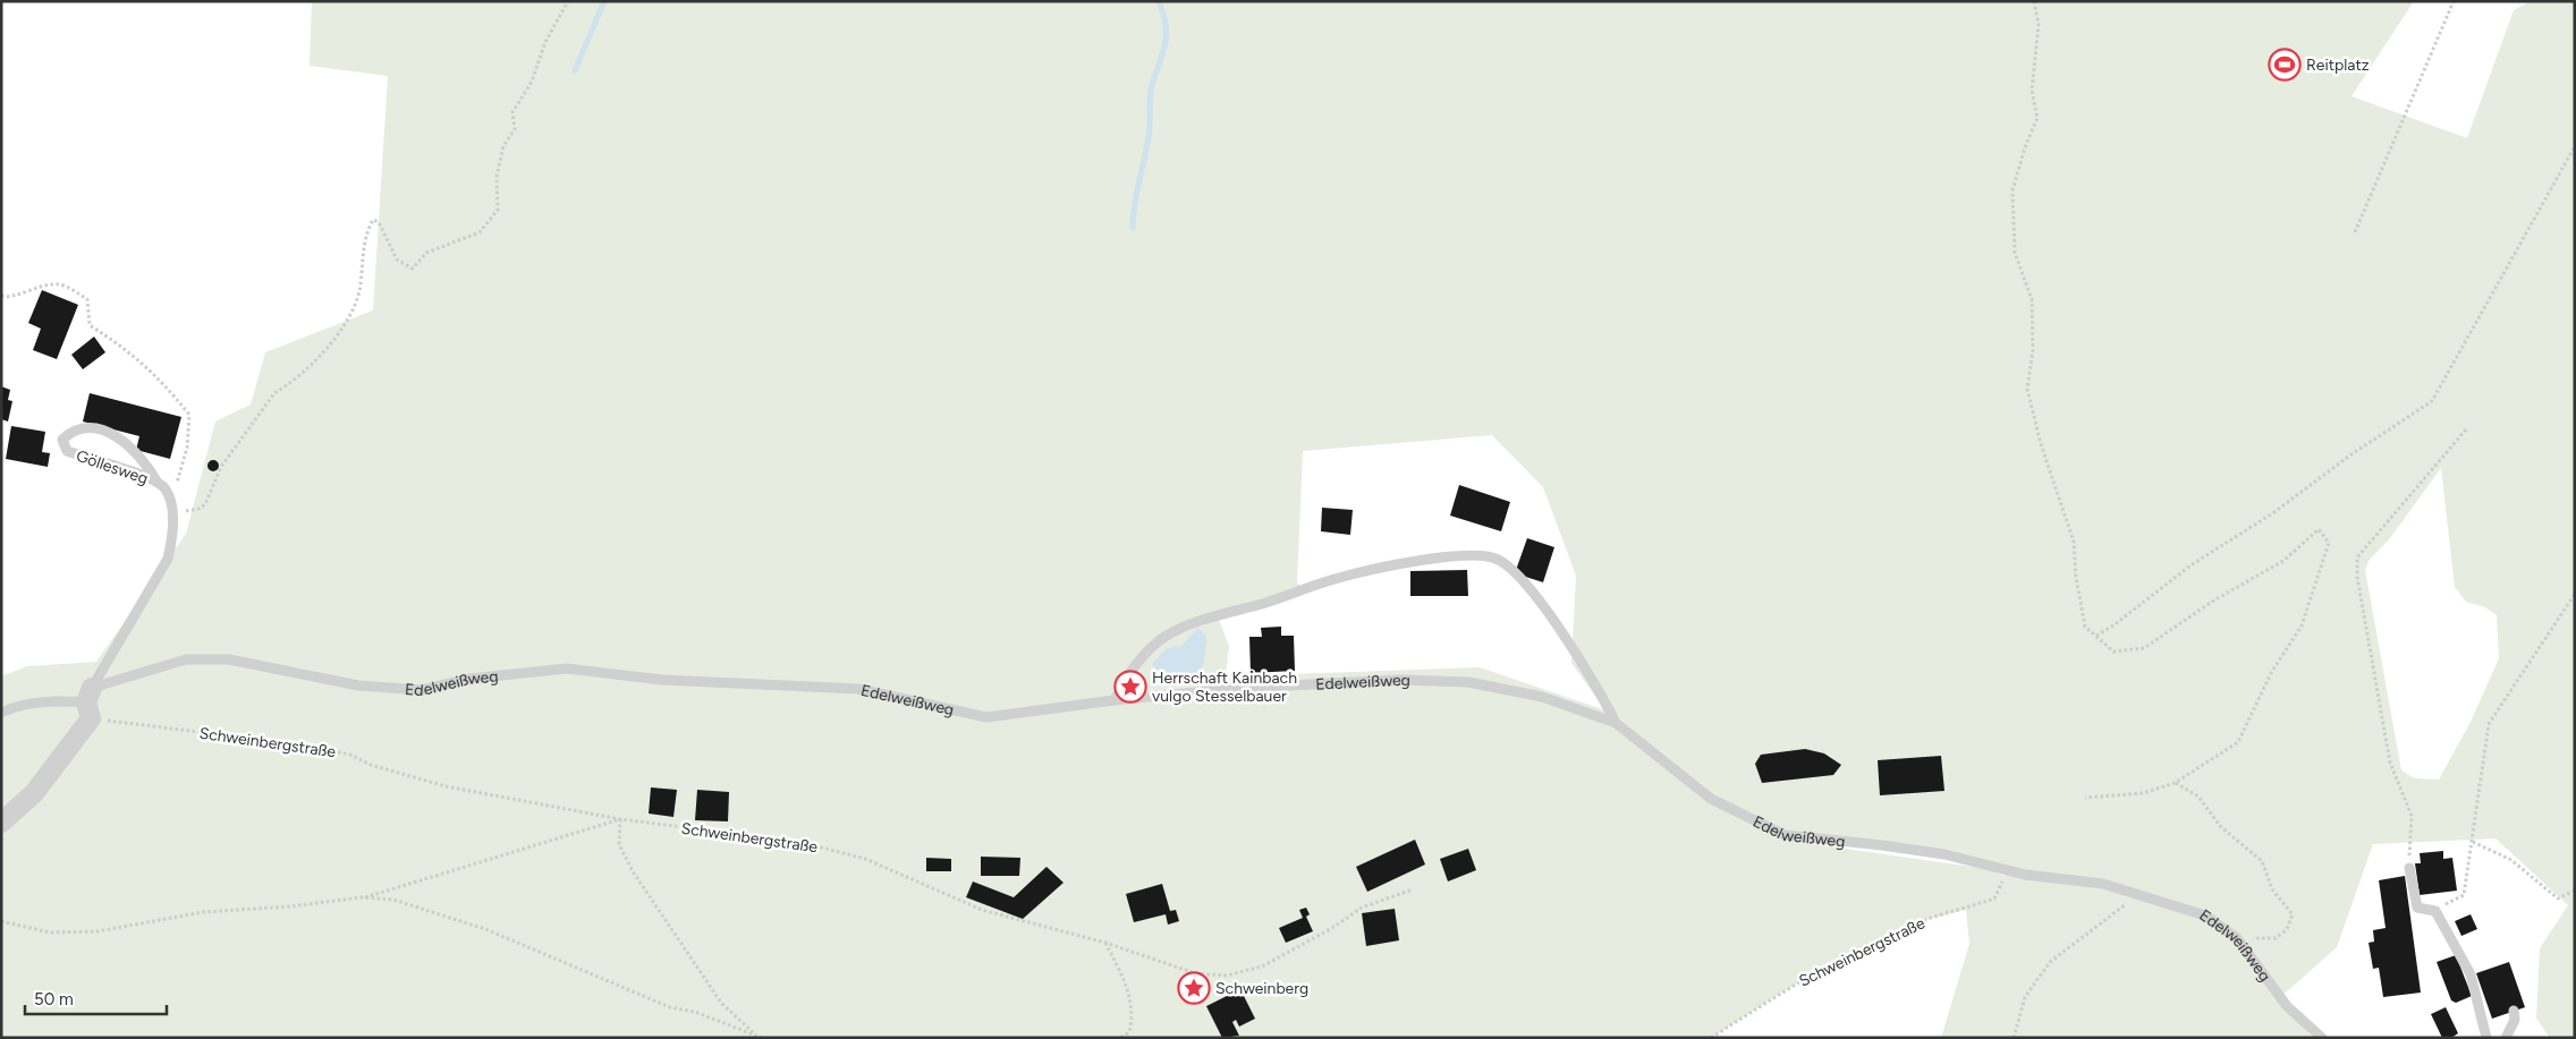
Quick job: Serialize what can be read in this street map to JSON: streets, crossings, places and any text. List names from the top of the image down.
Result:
{
  "streets": {
    "lane": ["Göllesweg", "Edelweißweg"],
    "path": ["Schweinbergstraße"]
  },
  "crossings": [
    ["Göllesweg", "Edelweißweg"],
    ["Göllesweg", "Schweinbergstraße"],
    ["Edelweißweg", "Schweinbergstraße"]
  ],
  "places": {
    "sports": ["Reitplatz"],
    "place": ["Herrschaft Kainbach vulgo Stesselbauer", "Schweinberg"]
  },
  "scale_bar": "50 m"
}
